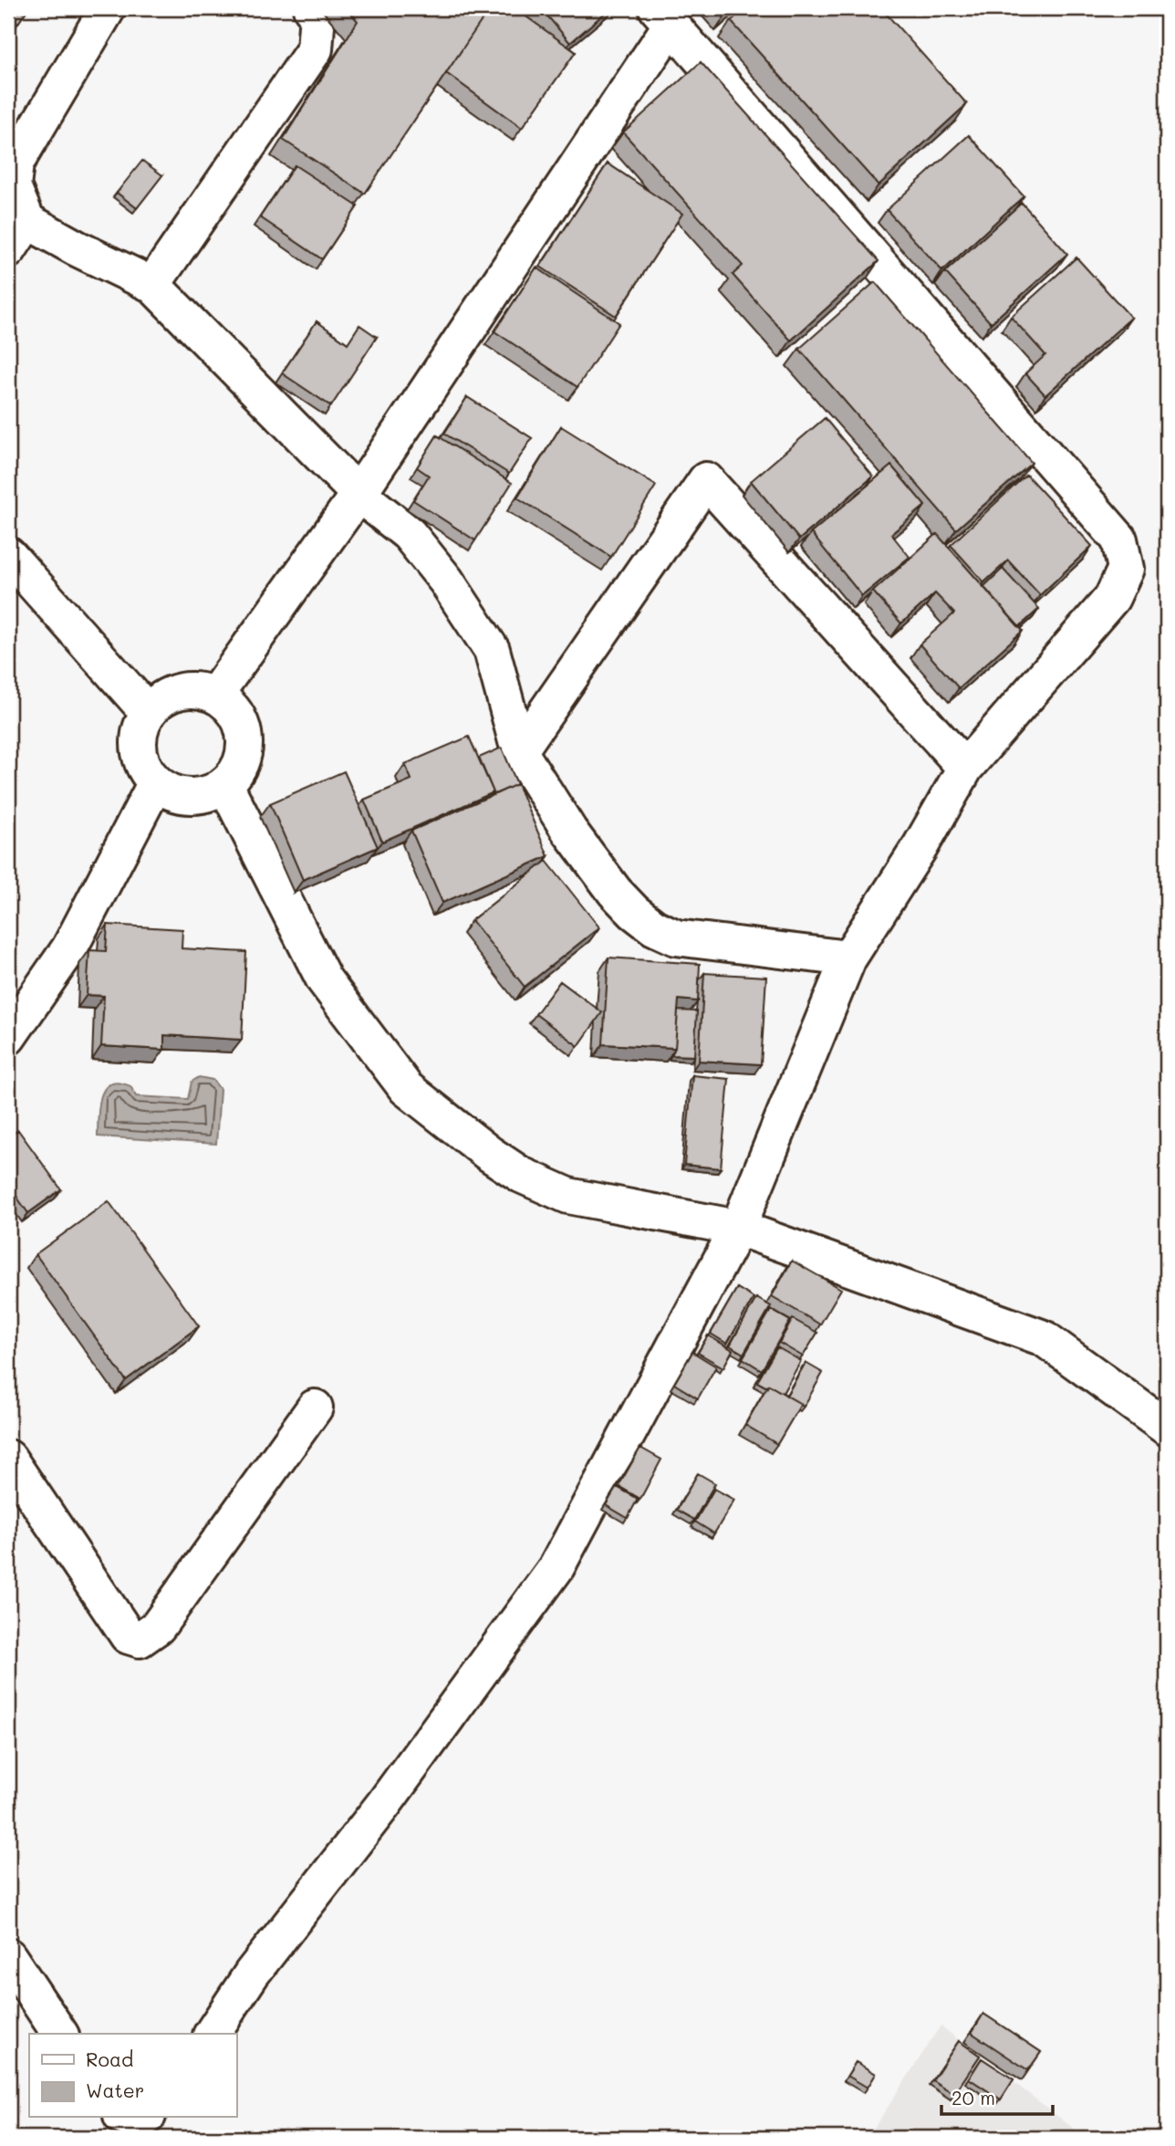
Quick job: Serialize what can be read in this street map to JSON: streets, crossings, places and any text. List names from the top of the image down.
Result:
{
  "legend": ["Road", "Water"],
  "scale_bar": "20 m"
}
